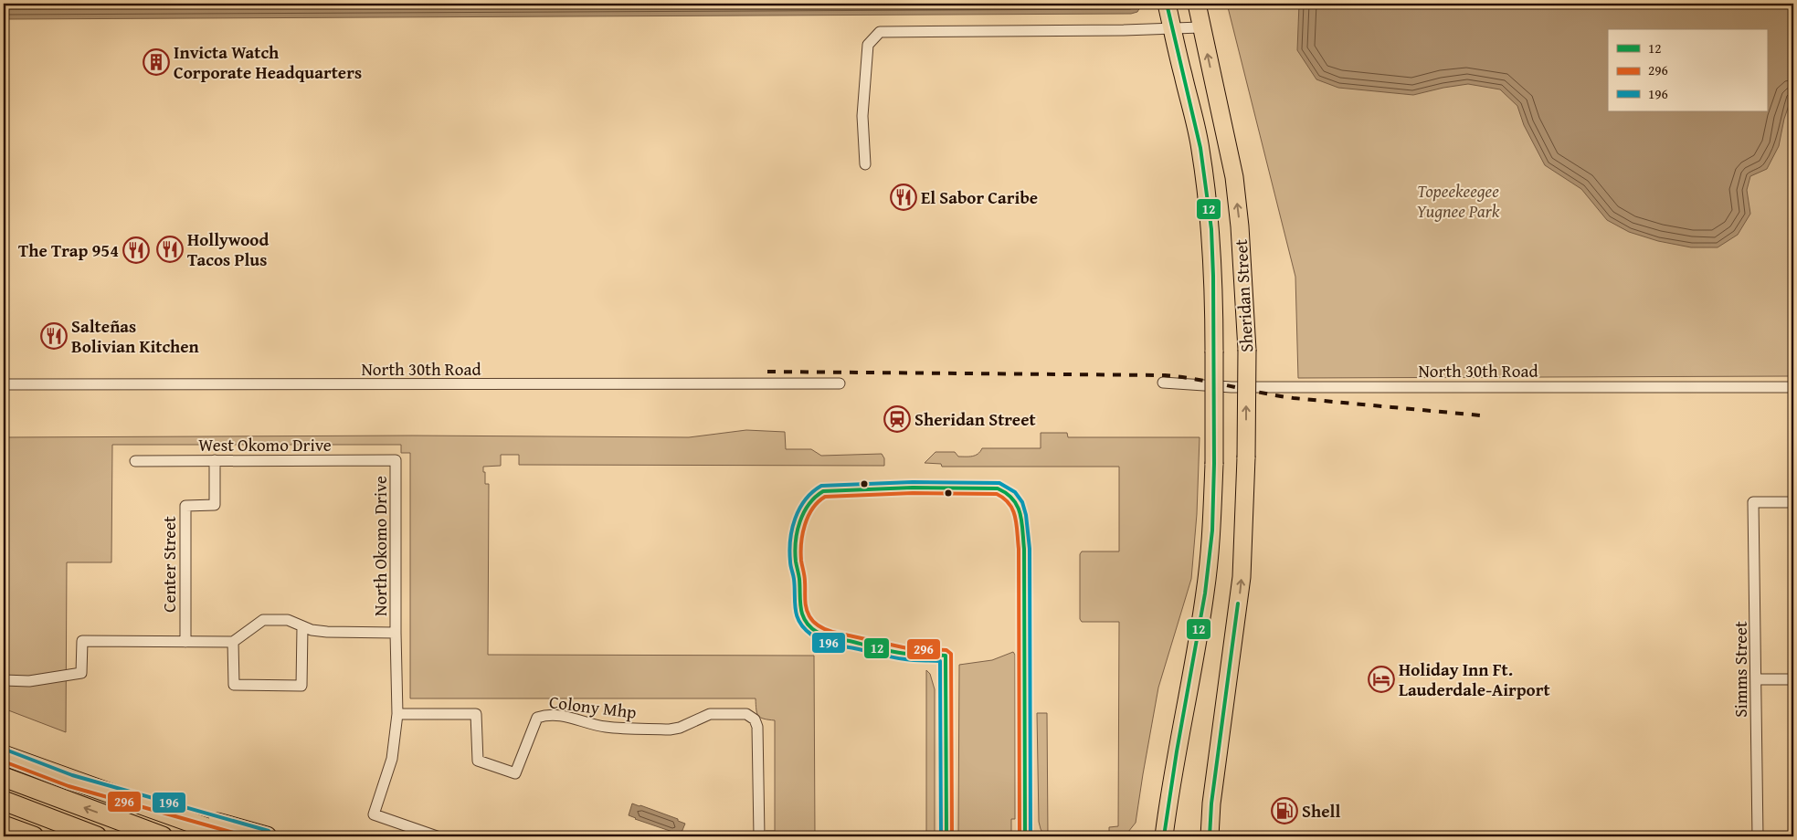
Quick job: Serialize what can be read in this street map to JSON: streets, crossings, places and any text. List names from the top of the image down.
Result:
{
  "streets": {
    "main road": ["Sheridan Street"],
    "street": [
      "North 30th Road",
      "West Okomo Drive",
      "North Okomo Drive",
      "Center Street",
      "Simms Street",
      "Colony Mhp"
    ]
  },
  "crossings": [
    ["West Okomo Drive", "North Okomo Drive"],
    ["West Okomo Drive", "Center Street"],
    ["North Okomo Drive", "Colony Mhp"]
  ],
  "parks": ["Topeekeegee Yugnee Park"],
  "places": {
    "building": ["Invicta Watch Corporate Headquarters"],
    "restaurant": [
      "El Sabor Caribe",
      "Hollywood Tacos Plus",
      "The Trap 954",
      "Salteñas Bolivian Kitchen"
    ],
    "station": ["Sheridan Street"],
    "hotel": ["Holiday Inn Ft. Lauderdale-Airport"],
    "fuel station": ["Shell"]
  },
  "lines": ["transit line 12", "transit line 196", "transit line 296"],
  "legend": ["12", "296", "196"]
}
